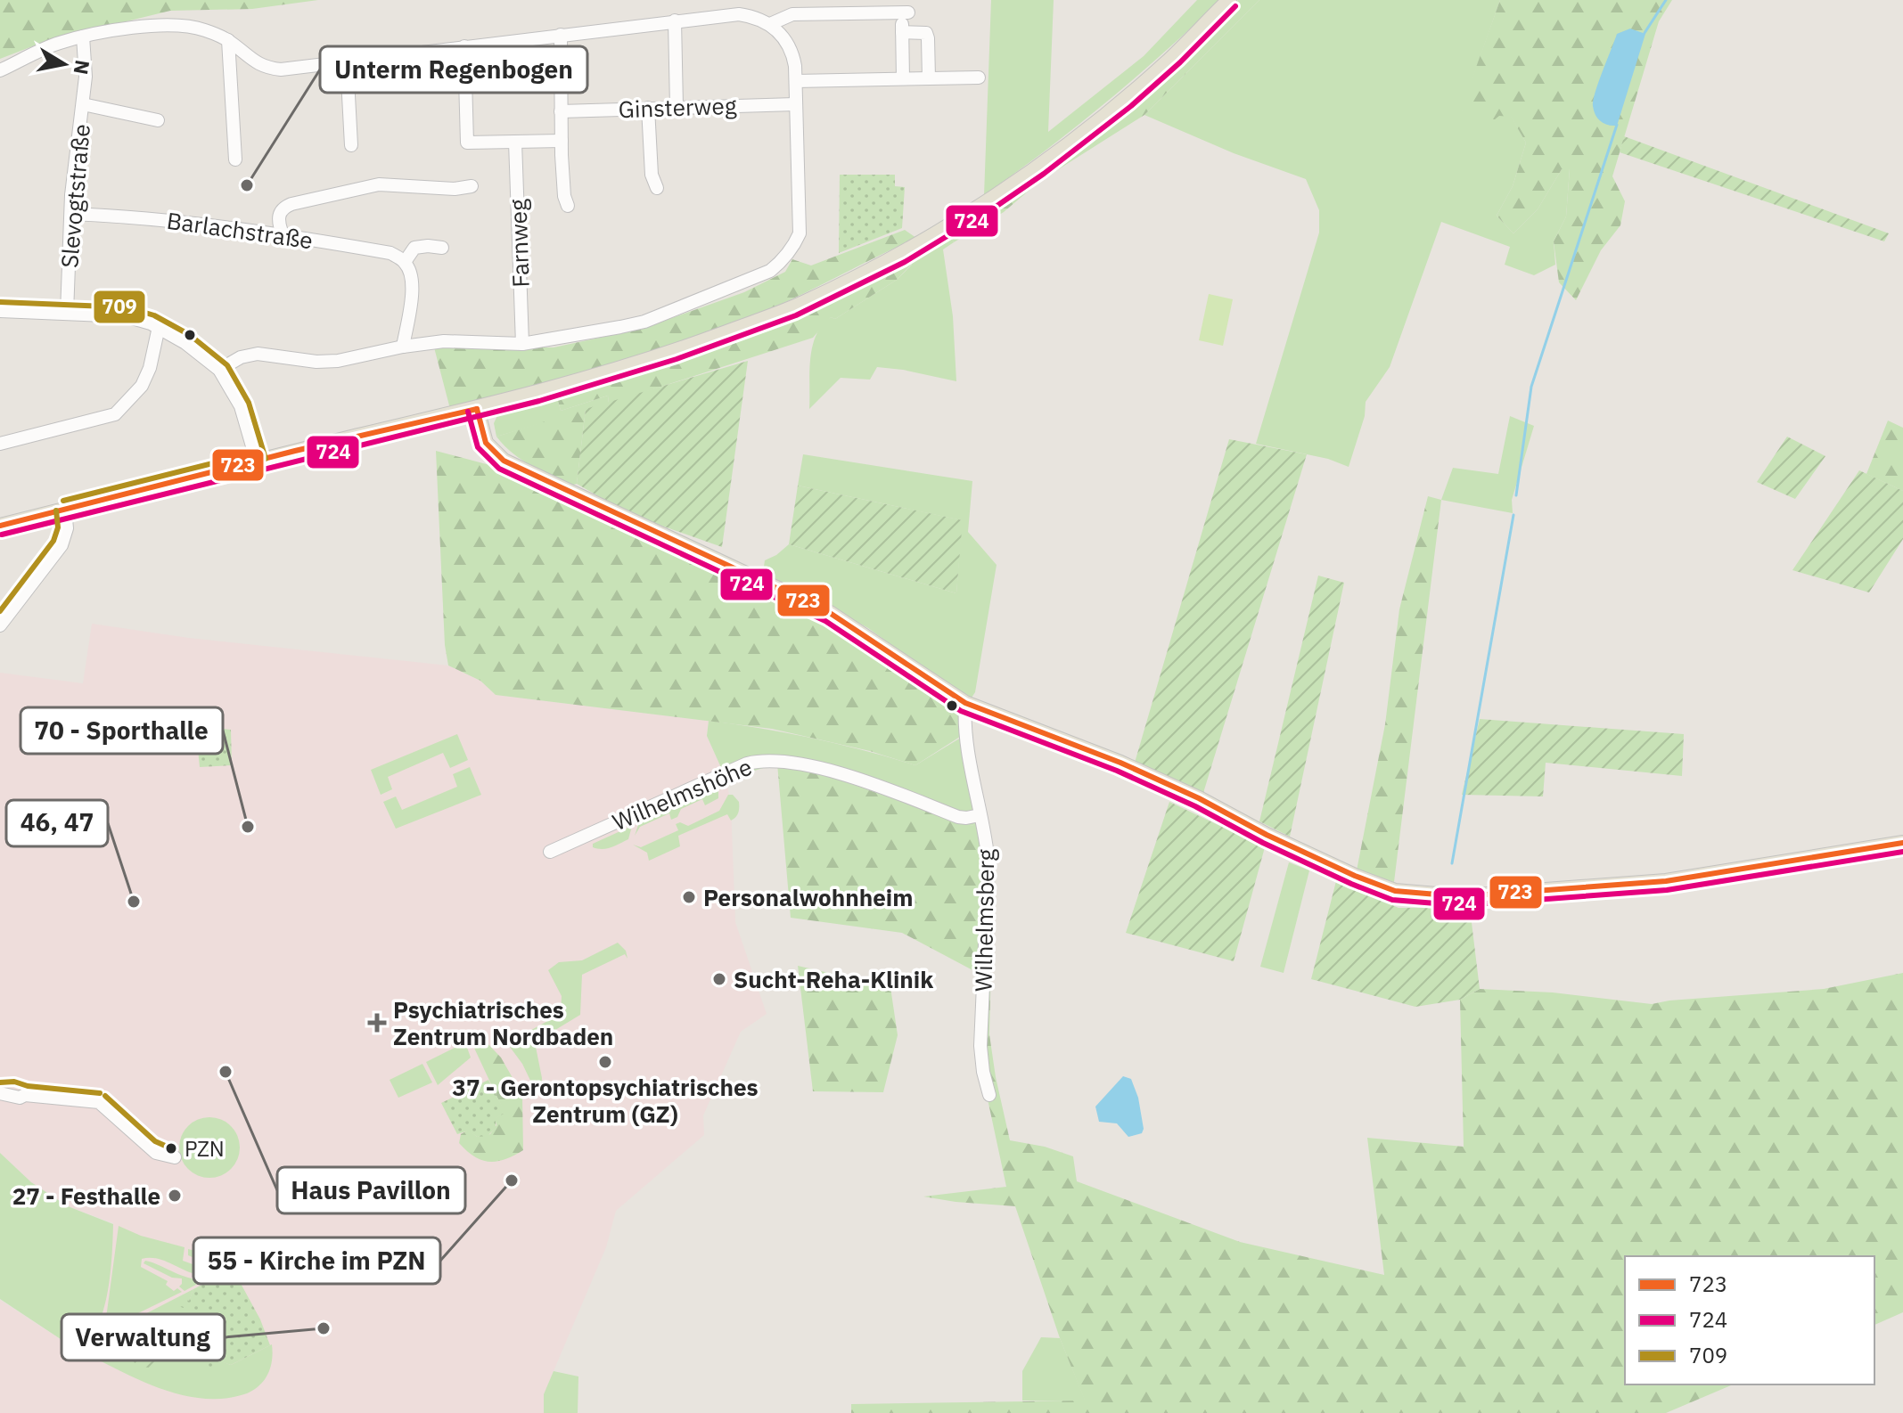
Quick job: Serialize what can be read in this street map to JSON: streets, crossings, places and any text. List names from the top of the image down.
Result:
{
  "streets": {
    "street": [
      "Ginsterweg",
      "Slevogtstraße",
      "Barlachstraße",
      "Farnweg",
      "Wilhelmshöhe",
      "Wilhelmsberg"
    ]
  },
  "crossings": [
    ["Slevogtstraße", "Barlachstraße"],
    ["Wilhelmshöhe", "Wilhelmsberg"]
  ],
  "places": {
    "other": [
      "Unterm Regenbogen",
      "70 - Sporthalle",
      "Personalwohnheim",
      "46, 47",
      "Sucht-Reha-Klinik",
      "37 - Gerontopsychiatrisches Zentrum (GZ)",
      "Haus Pavillon",
      "PZN",
      "55 - Kirche im PZN",
      "27 - Festhalle",
      "Verwaltung"
    ],
    "health": ["Psychiatrisches Zentrum Nordbaden"]
  },
  "lines": ["transit line 724", "transit line 709", "transit line 723"],
  "legend": ["723", "724", "709"],
  "north": "right"
}
